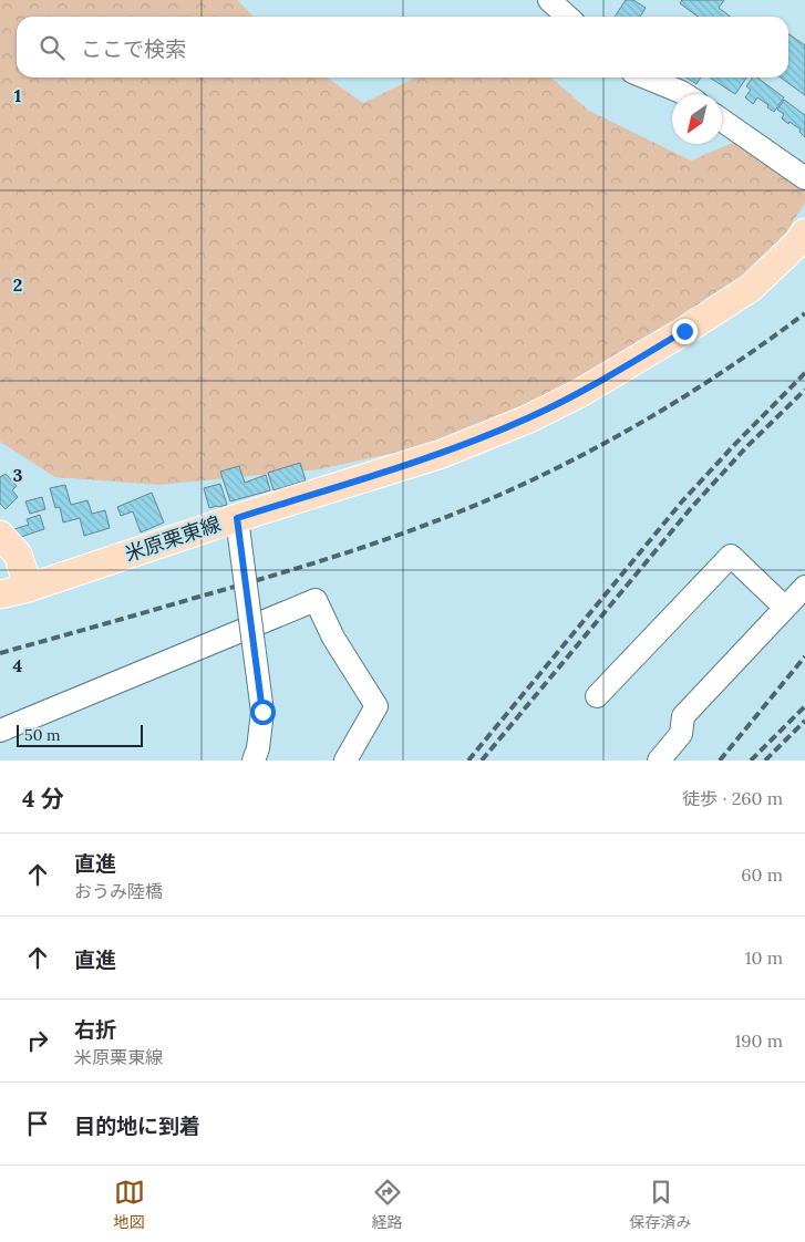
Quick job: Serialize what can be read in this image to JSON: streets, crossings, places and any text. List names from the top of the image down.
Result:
{
  "streets": {
    "main road": ["米原栗東線"]
  },
  "scale_bar": "50 m",
  "north": "bottom left",
  "page": {
    "search": "ここで検索",
    "scale": "50 m",
    "heading": ["4 分", "徒歩 · 260 m"],
    "list": [
      ["直進", "おうみ陸橋", "60 m"],
      ["直進", "10 m"],
      ["右折", "米原栗東線", "190 m"],
      "目的地に到着"
    ],
    "nav": ["地図", "経路", "保存済み"]
  },
  "grid": {
    "rows": [
      "1",
      "2",
      "3",
      "4"
    ]
  }
}
